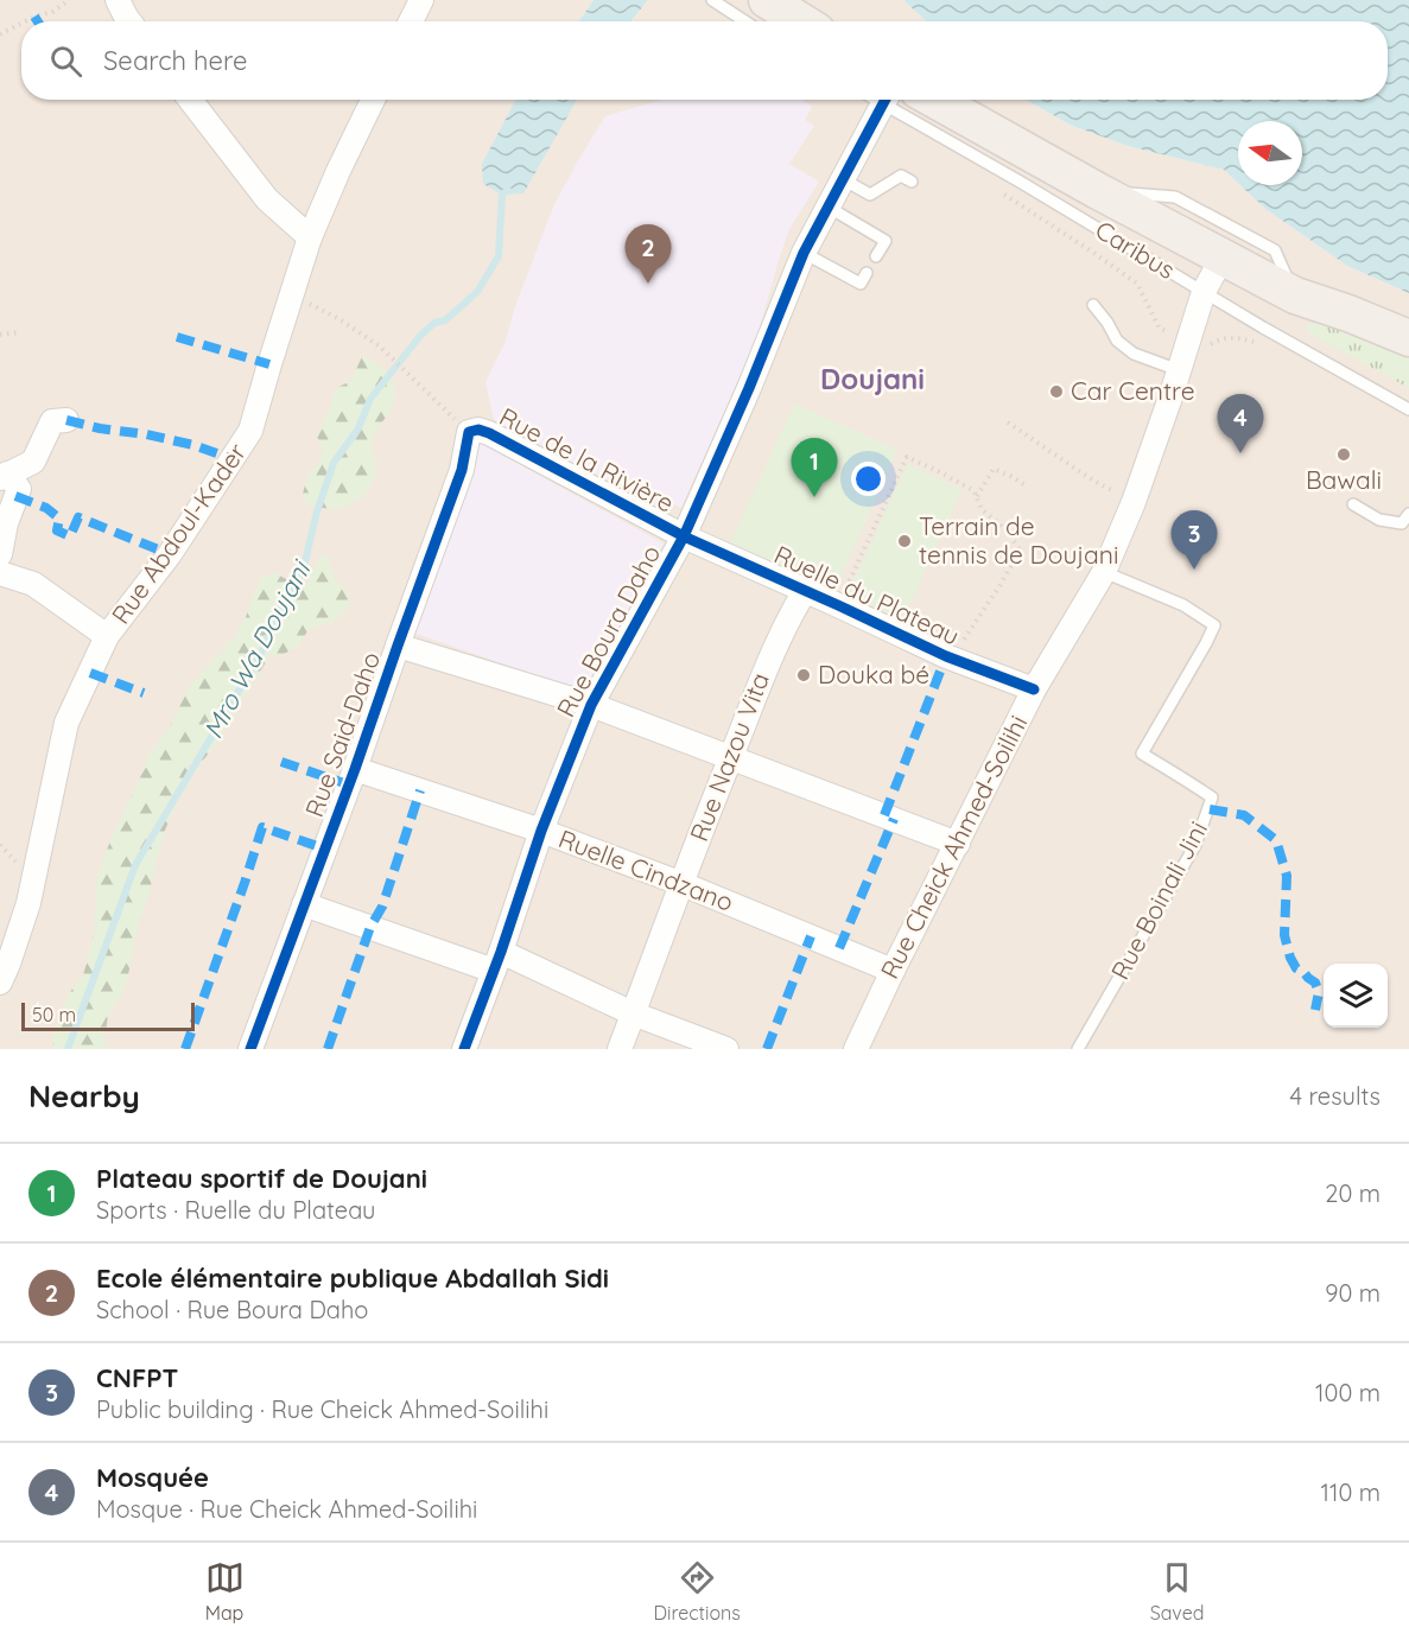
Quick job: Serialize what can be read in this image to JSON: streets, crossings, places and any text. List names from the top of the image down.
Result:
{
  "streets": {
    "street": [
      "Rue de la Rivière",
      "Rue Abdoul-Kader",
      "Ruelle du Plateau",
      "Rue Boura Daho",
      "Rue Said-Daho",
      "Rue Nazou Vita",
      "Rue Cheick Ahmed-Soilihi",
      "Ruelle Cindzano"
    ],
    "lane": ["Caribus", "Rue Boinali Jini"]
  },
  "crossings": [
    ["Caribus", "Rue Cheick Ahmed-Soilihi"],
    ["Rue de la Rivière", "Ruelle du Plateau"],
    ["Rue de la Rivière", "Rue Boura Daho"],
    ["Rue de la Rivière", "Rue Said-Daho"],
    ["Ruelle du Plateau", "Rue Boura Daho"],
    ["Ruelle du Plateau", "Rue Nazou Vita"],
    ["Ruelle du Plateau", "Rue Cheick Ahmed-Soilihi"],
    ["Rue Boura Daho", "Ruelle Cindzano"],
    ["Rue Said-Daho", "Ruelle Cindzano"],
    ["Rue Nazou Vita", "Ruelle Cindzano"],
    ["Rue Cheick Ahmed-Soilihi", "Ruelle Cindzano"],
    ["Rue Cheick Ahmed-Soilihi", "Rue Boinali Jini"]
  ],
  "districts": ["Doujani"],
  "water": ["Mro Wa Doujani"],
  "places": [
    "Car Centre",
    "Bawali",
    "Terrain de tennis de Doujani",
    "Douka bé"
  ],
  "scale_bar": "50 m",
  "north": "left",
  "page": {
    "search": "Search here",
    "pins": [
      "2",
      "4",
      "1",
      "3"
    ],
    "scale": "50 m",
    "heading": ["Nearby", "4 results"],
    "list": [
      {
        "mark": "1",
        "name": "Plateau sportif de Doujani",
        "note": "Sports · Ruelle du Plateau",
        "value": "20 m"
      },
      {
        "mark": "2",
        "name": "Ecole élémentaire publique Abdallah Sidi",
        "note": "School · Rue Boura Daho",
        "value": "90 m"
      },
      {
        "mark": "3",
        "name": "CNFPT",
        "note": "Public building · Rue Cheick Ahmed-Soilihi",
        "value": "100 m"
      },
      {
        "mark": "4",
        "name": "Mosquée",
        "note": "Mosque · Rue Cheick Ahmed-Soilihi",
        "value": "110 m"
      }
    ],
    "nav": ["Map", "Directions", "Saved"]
  }
}
